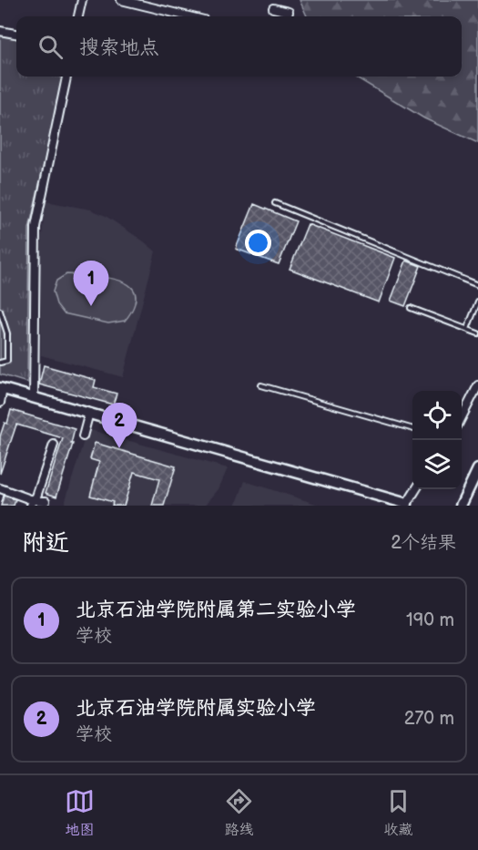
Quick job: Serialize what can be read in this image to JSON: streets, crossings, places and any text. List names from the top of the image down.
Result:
{
  "page": {
    "search": "搜索地点",
    "pins": ["1", "2"],
    "heading": ["附近", "2个结果"],
    "list": [
      {
        "mark": "1",
        "name": "北京石油学院附属第二实验小学",
        "note": "学校",
        "value": "190 m"
      },
      {
        "mark": "2",
        "name": "北京石油学院附属实验小学",
        "note": "学校",
        "value": "270 m"
      }
    ],
    "nav": ["地图", "路线", "收藏"]
  }
}
